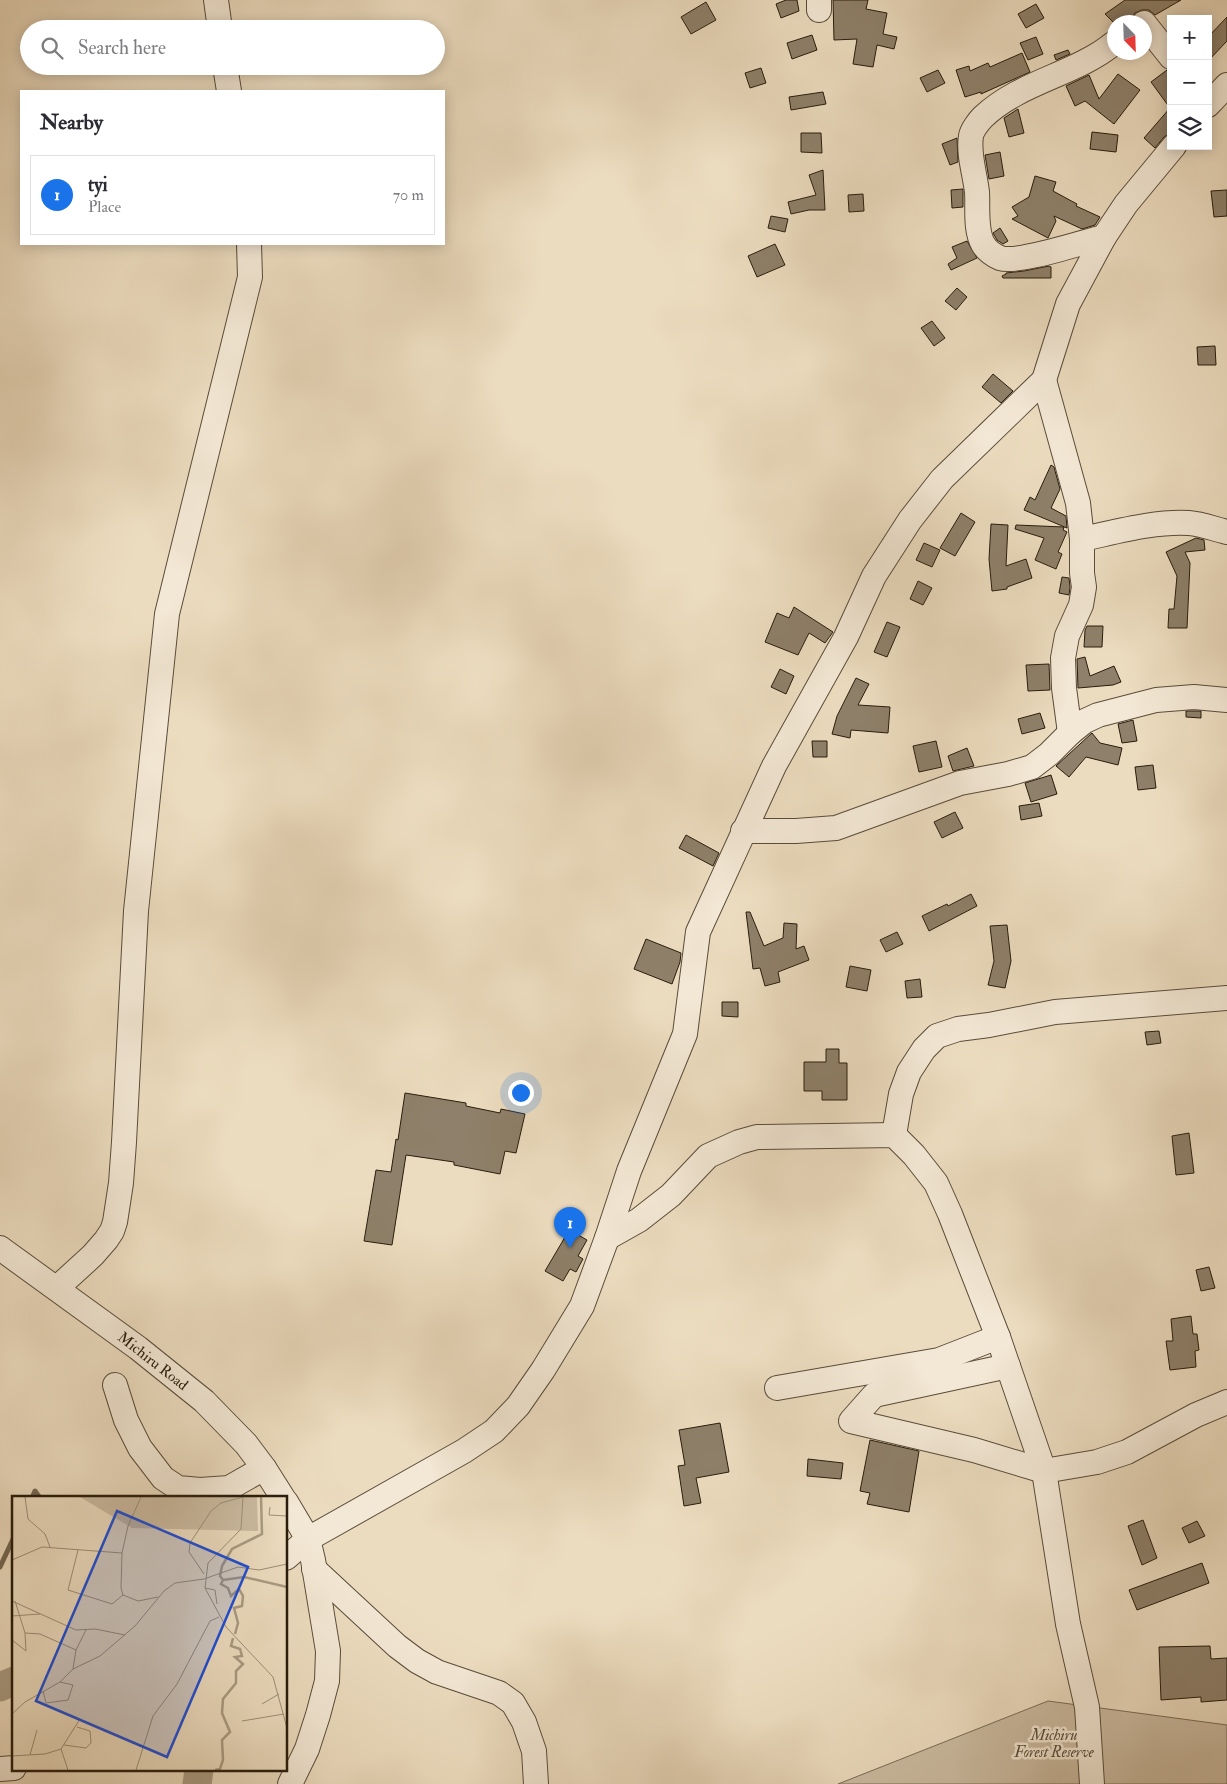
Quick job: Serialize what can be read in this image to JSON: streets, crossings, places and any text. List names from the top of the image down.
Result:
{
  "streets": {
    "street": ["Michiru Road"]
  },
  "parks": ["Michiru Forest Reserve"],
  "north": "bottom right",
  "page": {
    "map_buttons": ["+", "−"],
    "search": "Search here",
    "heading": "Nearby",
    "list": [
      {
        "mark": "1",
        "name": "tyi",
        "note": "Place",
        "value": "70 m"
      }
    ],
    "pins": "1"
  }
}
